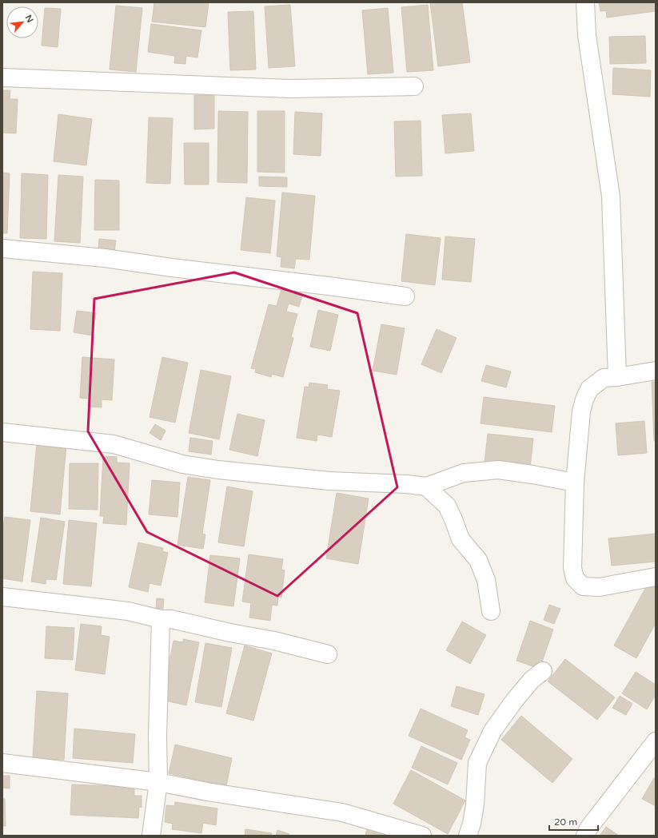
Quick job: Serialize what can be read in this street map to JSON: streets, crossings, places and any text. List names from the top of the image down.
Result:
{
  "scale_bar": "20 m",
  "north": "top right"
}
